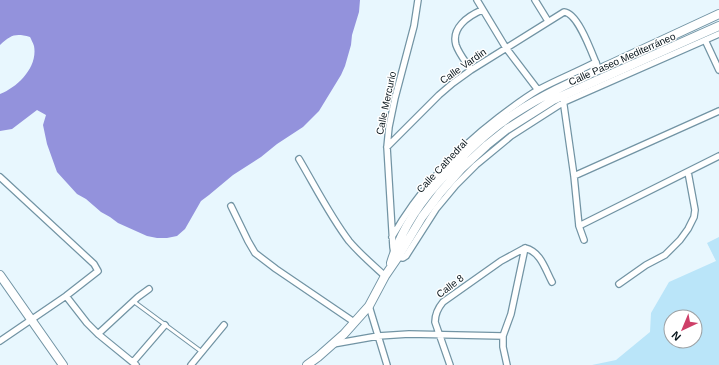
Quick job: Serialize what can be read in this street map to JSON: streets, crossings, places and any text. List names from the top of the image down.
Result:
{
  "streets": {
    "street": [
      "Calle Paseo Mediterráneo",
      "Calle Vardin",
      "Calle Mercurio",
      "Calle Cathedral",
      "Calle 8"
    ]
  },
  "crossings": [
    ["Calle Paseo Mediterráneo", "Calle Vardin"],
    ["Calle Paseo Mediterráneo", "Calle Cathedral"],
    ["Calle Vardin", "Calle Mercurio"],
    ["Calle Mercurio", "Calle Cathedral"]
  ],
  "north": "bottom left"
}
